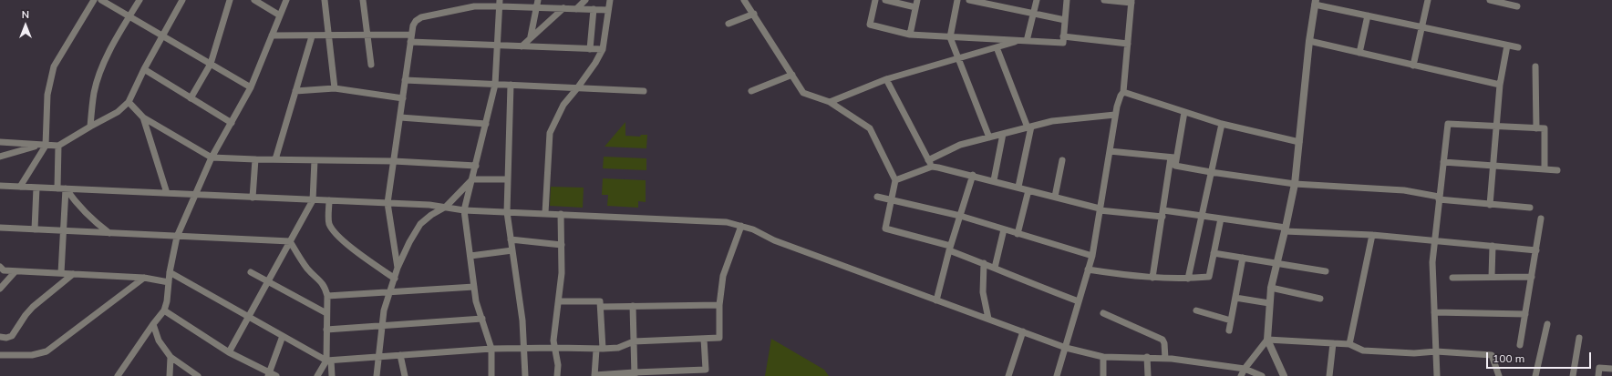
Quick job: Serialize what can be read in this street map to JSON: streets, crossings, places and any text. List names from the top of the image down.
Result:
{
  "scale_bar": "100 m",
  "north": "top"
}
